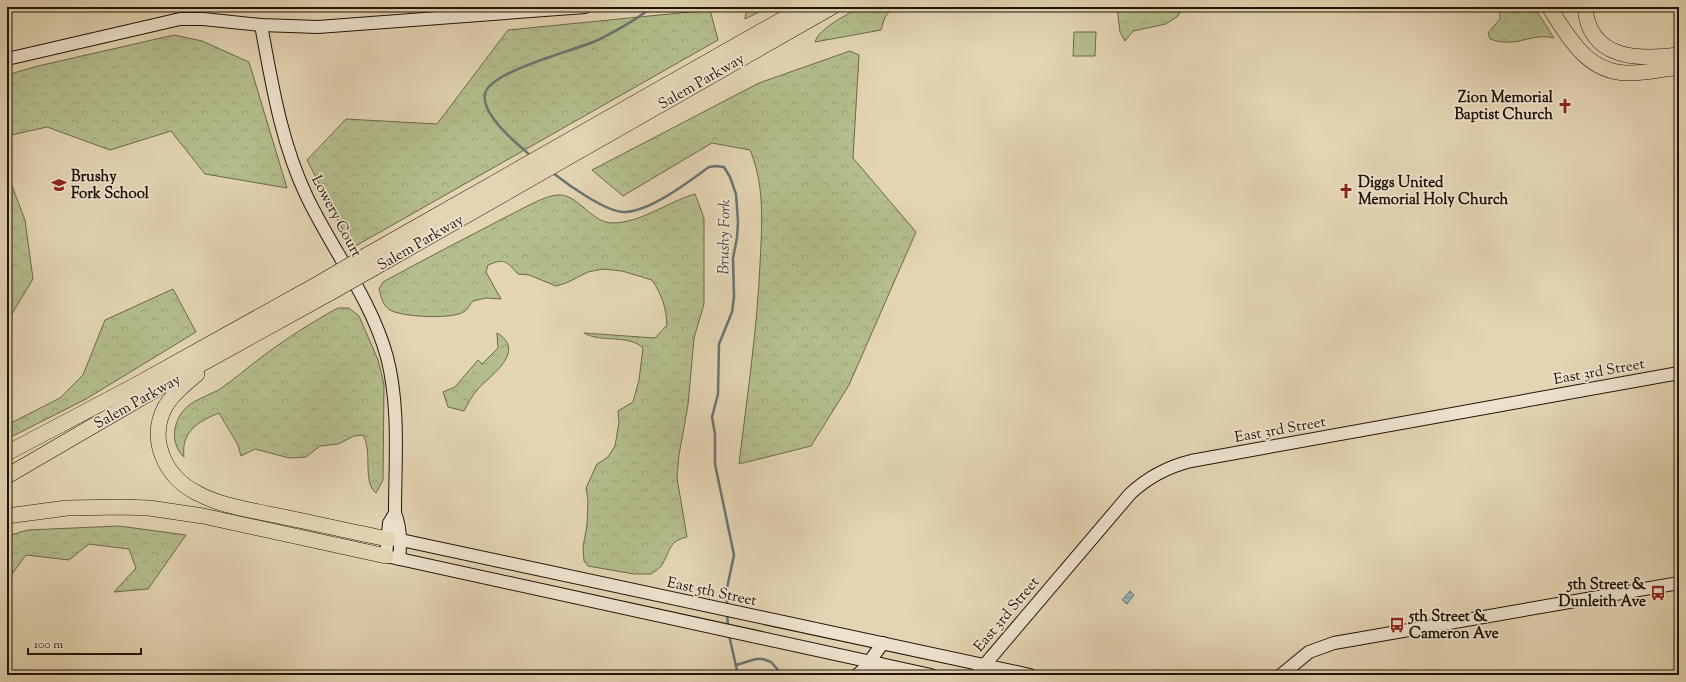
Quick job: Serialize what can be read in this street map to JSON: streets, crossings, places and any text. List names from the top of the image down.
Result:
{
  "streets": {
    "highway": ["Salem Parkway"],
    "main road": ["Lowery Court", "East 3rd Street", "East 5th Street"]
  },
  "crossings": [
    ["Lowery Court", "East 5th Street"],
    ["East 3rd Street", "East 5th Street"]
  ],
  "water": ["Brushy Fork"],
  "places": {
    "church": ["Zion Memorial Baptist Church", "Diggs United Memorial Holy Church"],
    "school or university": ["Brushy Fork School"],
    "bus stop": ["5th Street & Dunleith Ave", "5th Street & Cameron Ave"]
  },
  "scale_bar": "100 m"
}
